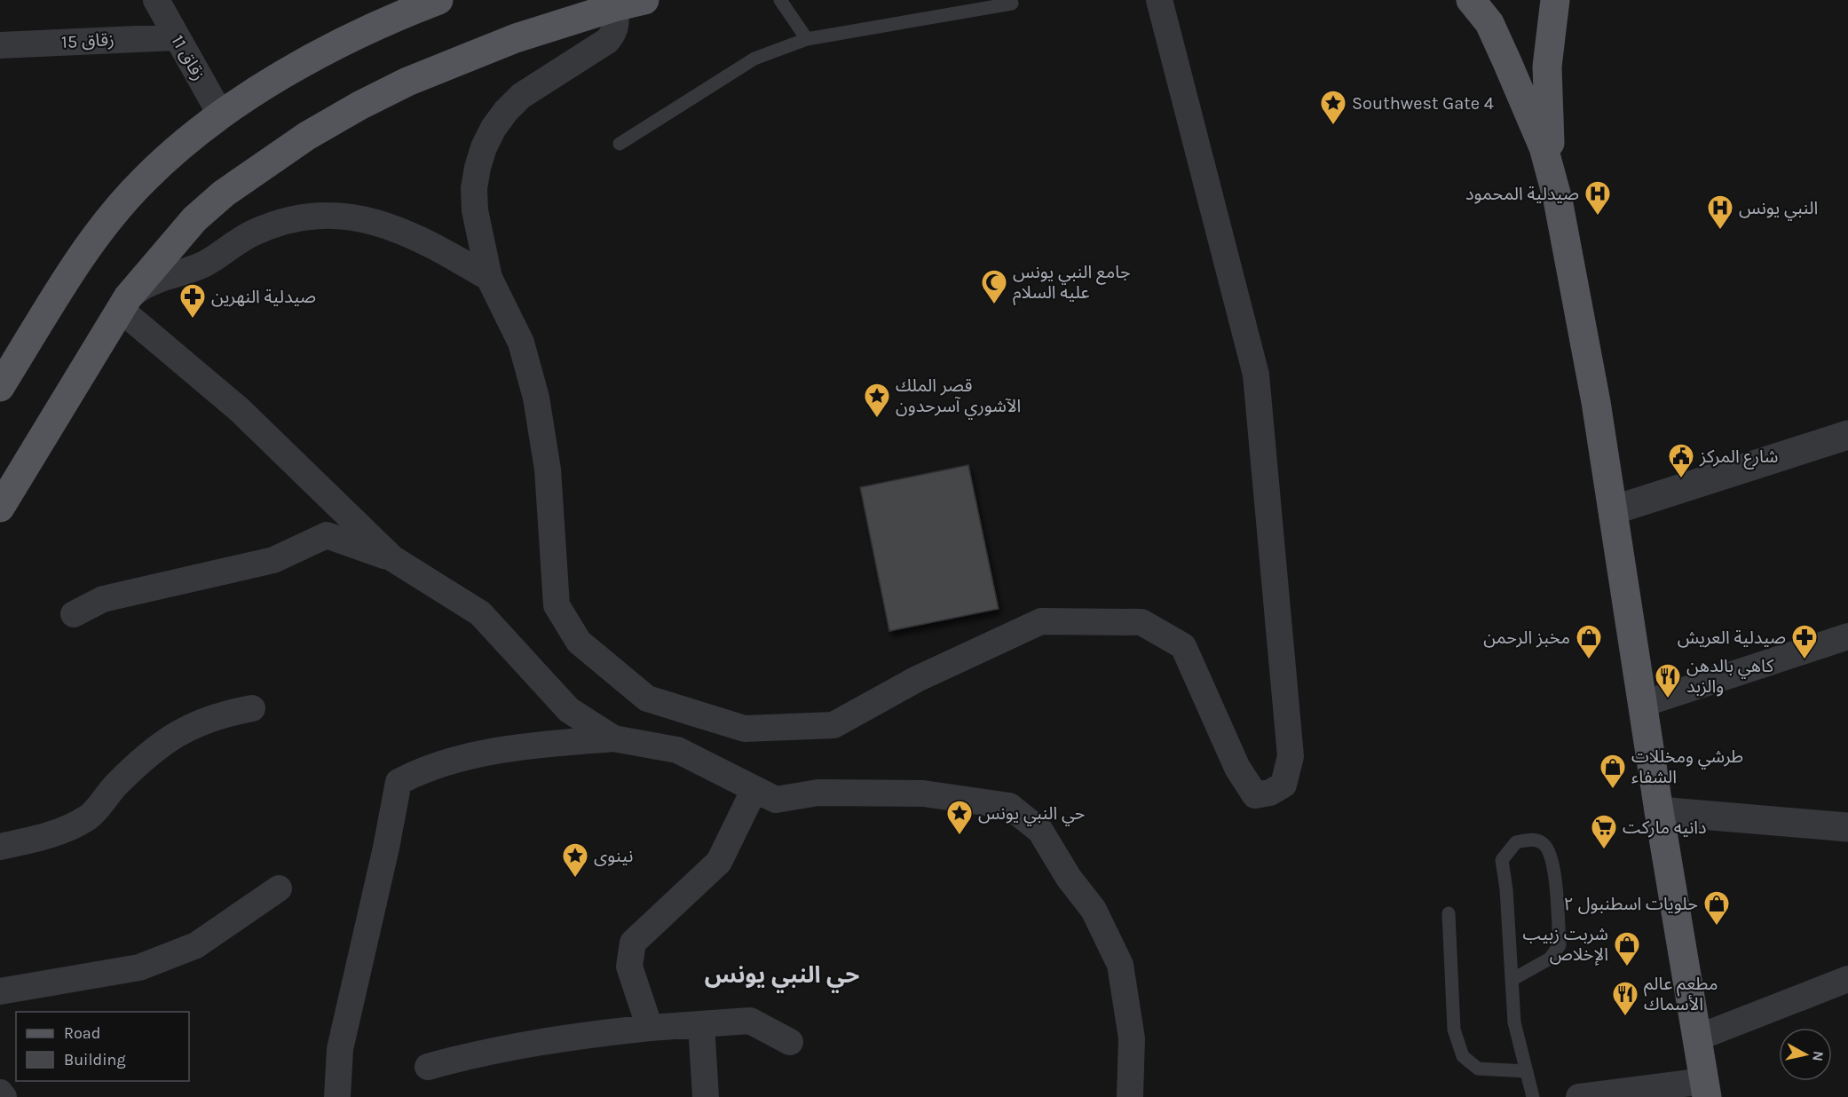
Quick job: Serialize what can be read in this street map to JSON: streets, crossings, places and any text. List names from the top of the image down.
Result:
{
  "streets": {
    "street": ["زقاق 15", "زقاق 11"]
  },
  "crossings": [
    ["زقاق 15", "زقاق 11"]
  ],
  "districts": ["حي النبي يونس"],
  "places": {
    "place": [
      "Southwest Gate 4",
      "قصر الملك الآشوري آسرحدون",
      "حي النبي يونس",
      "نينوى"
    ],
    "hospital": ["صيدلية المحمود", "النبي يونس"],
    "mosque": ["جامع النبي يونس عليه السلام"],
    "pharmacy": ["صيدلية النهرين", "صيدلية العريش"],
    "public building": ["شارع المركز"],
    "shop": [
      "مخبز الرحمن",
      "طرشي ومخللات الشفاء",
      "حلويات اسطنبول ٢",
      "شربت زبيب الإخلاص"
    ],
    "restaurant": ["كاهي بالدهن والزبد", "مطعم عالم الأسماك"],
    "supermarket": ["دانيه ماركت"]
  },
  "legend": ["Road", "Building"],
  "north": "right"
}
